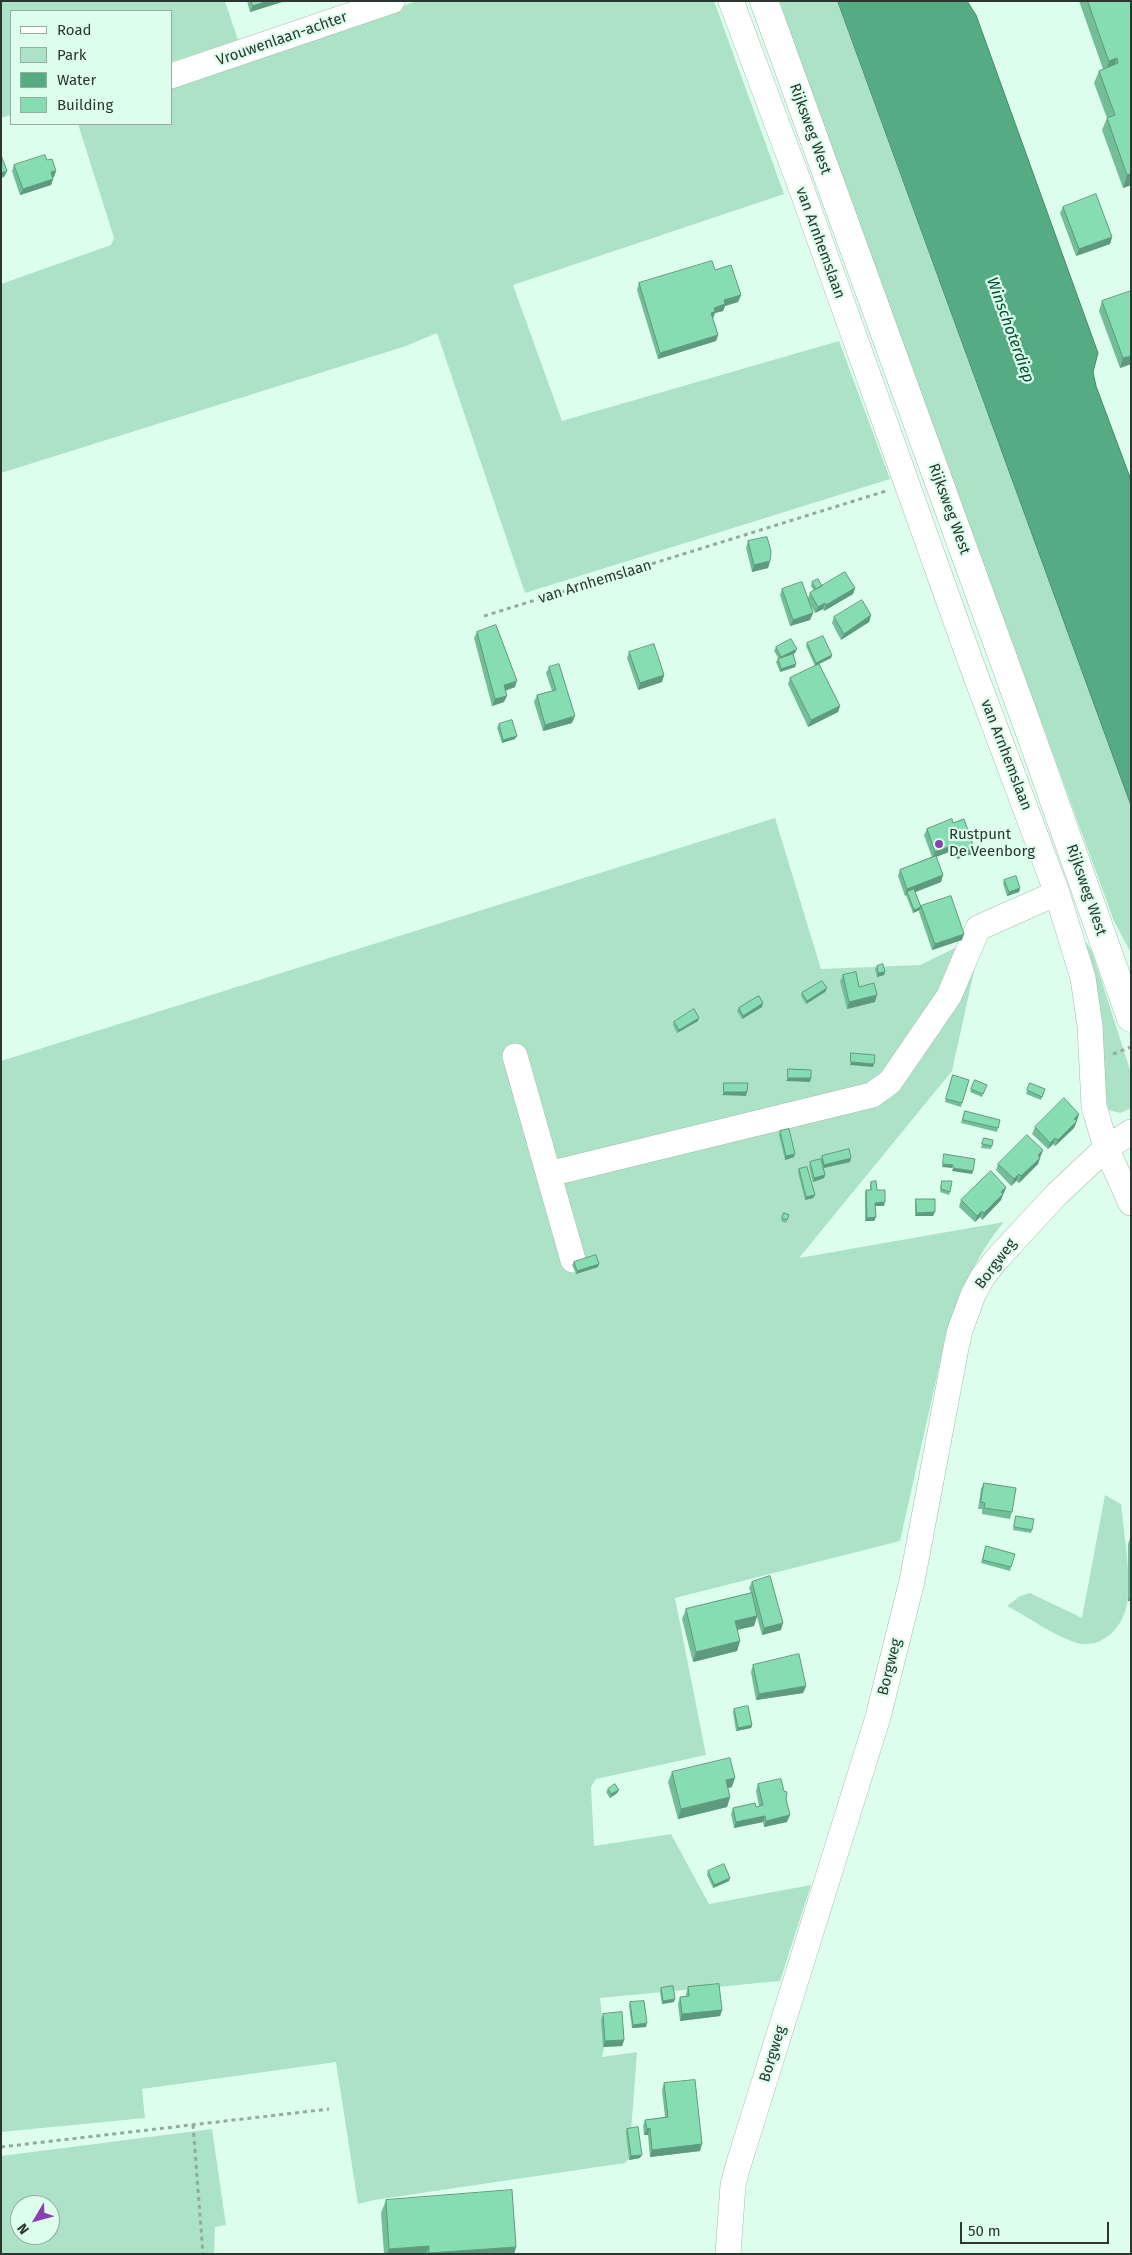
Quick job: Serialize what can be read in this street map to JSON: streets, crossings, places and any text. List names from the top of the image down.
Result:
{
  "streets": {
    "main road": ["Rijksweg West"],
    "street": ["Vrouwenlaan-achter", "van Arnhemslaan", "Borgweg"]
  },
  "crossings": [
    ["van Arnhemslaan", "Borgweg"]
  ],
  "water": ["Winschoterdiep"],
  "places": ["Rustpunt De Veenborg"],
  "legend": [
    "Road",
    "Park",
    "Water",
    "Building"
  ],
  "scale_bar": "50 m",
  "north": "bottom left"
}
